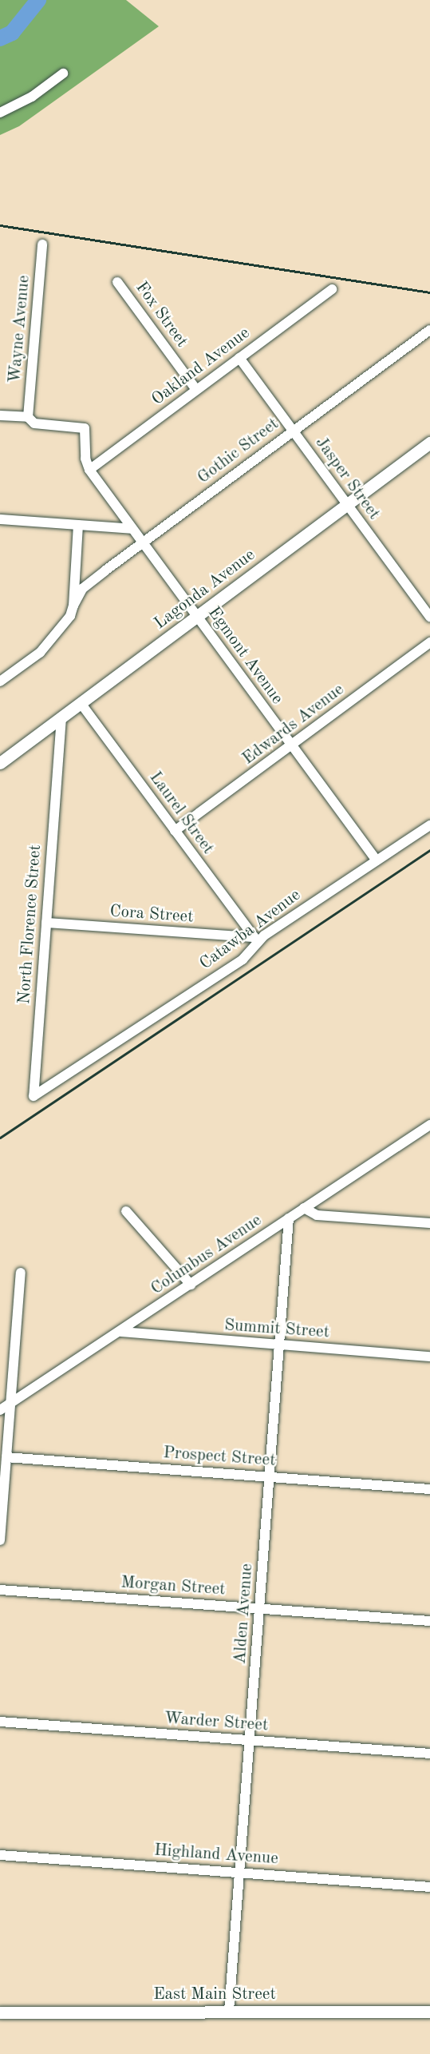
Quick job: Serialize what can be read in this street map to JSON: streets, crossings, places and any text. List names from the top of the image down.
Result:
{
  "streets": {
    "main road": ["Lagonda Avenue", "East Main Street"],
    "street": [
      "Fox Street",
      "Wayne Avenue",
      "Oakland Avenue",
      "Gothic Street",
      "Jasper Street",
      "Egmont Avenue",
      "Edwards Avenue",
      "Laurel Street",
      "Cora Street",
      "North Florence Street",
      "Catawba Avenue",
      "Columbus Avenue",
      "Summit Street",
      "Prospect Street",
      "Morgan Street",
      "Alden Avenue",
      "Warder Street",
      "Highland Avenue"
    ]
  },
  "crossings": [
    ["Fox Street", "Oakland Avenue"],
    ["Oakland Avenue", "Jasper Street"],
    ["Oakland Avenue", "Egmont Avenue"],
    ["Gothic Street", "Jasper Street"],
    ["Gothic Street", "Egmont Avenue"],
    ["Jasper Street", "Lagonda Avenue"],
    ["Lagonda Avenue", "Egmont Avenue"],
    ["Lagonda Avenue", "Laurel Street"],
    ["Lagonda Avenue", "North Florence Street"],
    ["Egmont Avenue", "Edwards Avenue"],
    ["Egmont Avenue", "Catawba Avenue"],
    ["Edwards Avenue", "Laurel Street"],
    ["Laurel Street", "Cora Street"],
    ["Laurel Street", "Catawba Avenue"],
    ["Cora Street", "North Florence Street"],
    ["Cora Street", "Catawba Avenue"],
    ["North Florence Street", "Catawba Avenue"],
    ["Columbus Avenue", "Summit Street"],
    ["Columbus Avenue", "Alden Avenue"],
    ["Summit Street", "Alden Avenue"],
    ["Prospect Street", "Alden Avenue"],
    ["Morgan Street", "Alden Avenue"],
    ["Alden Avenue", "Warder Street"],
    ["Alden Avenue", "Highland Avenue"],
    ["Alden Avenue", "East Main Street"]
  ]
}
